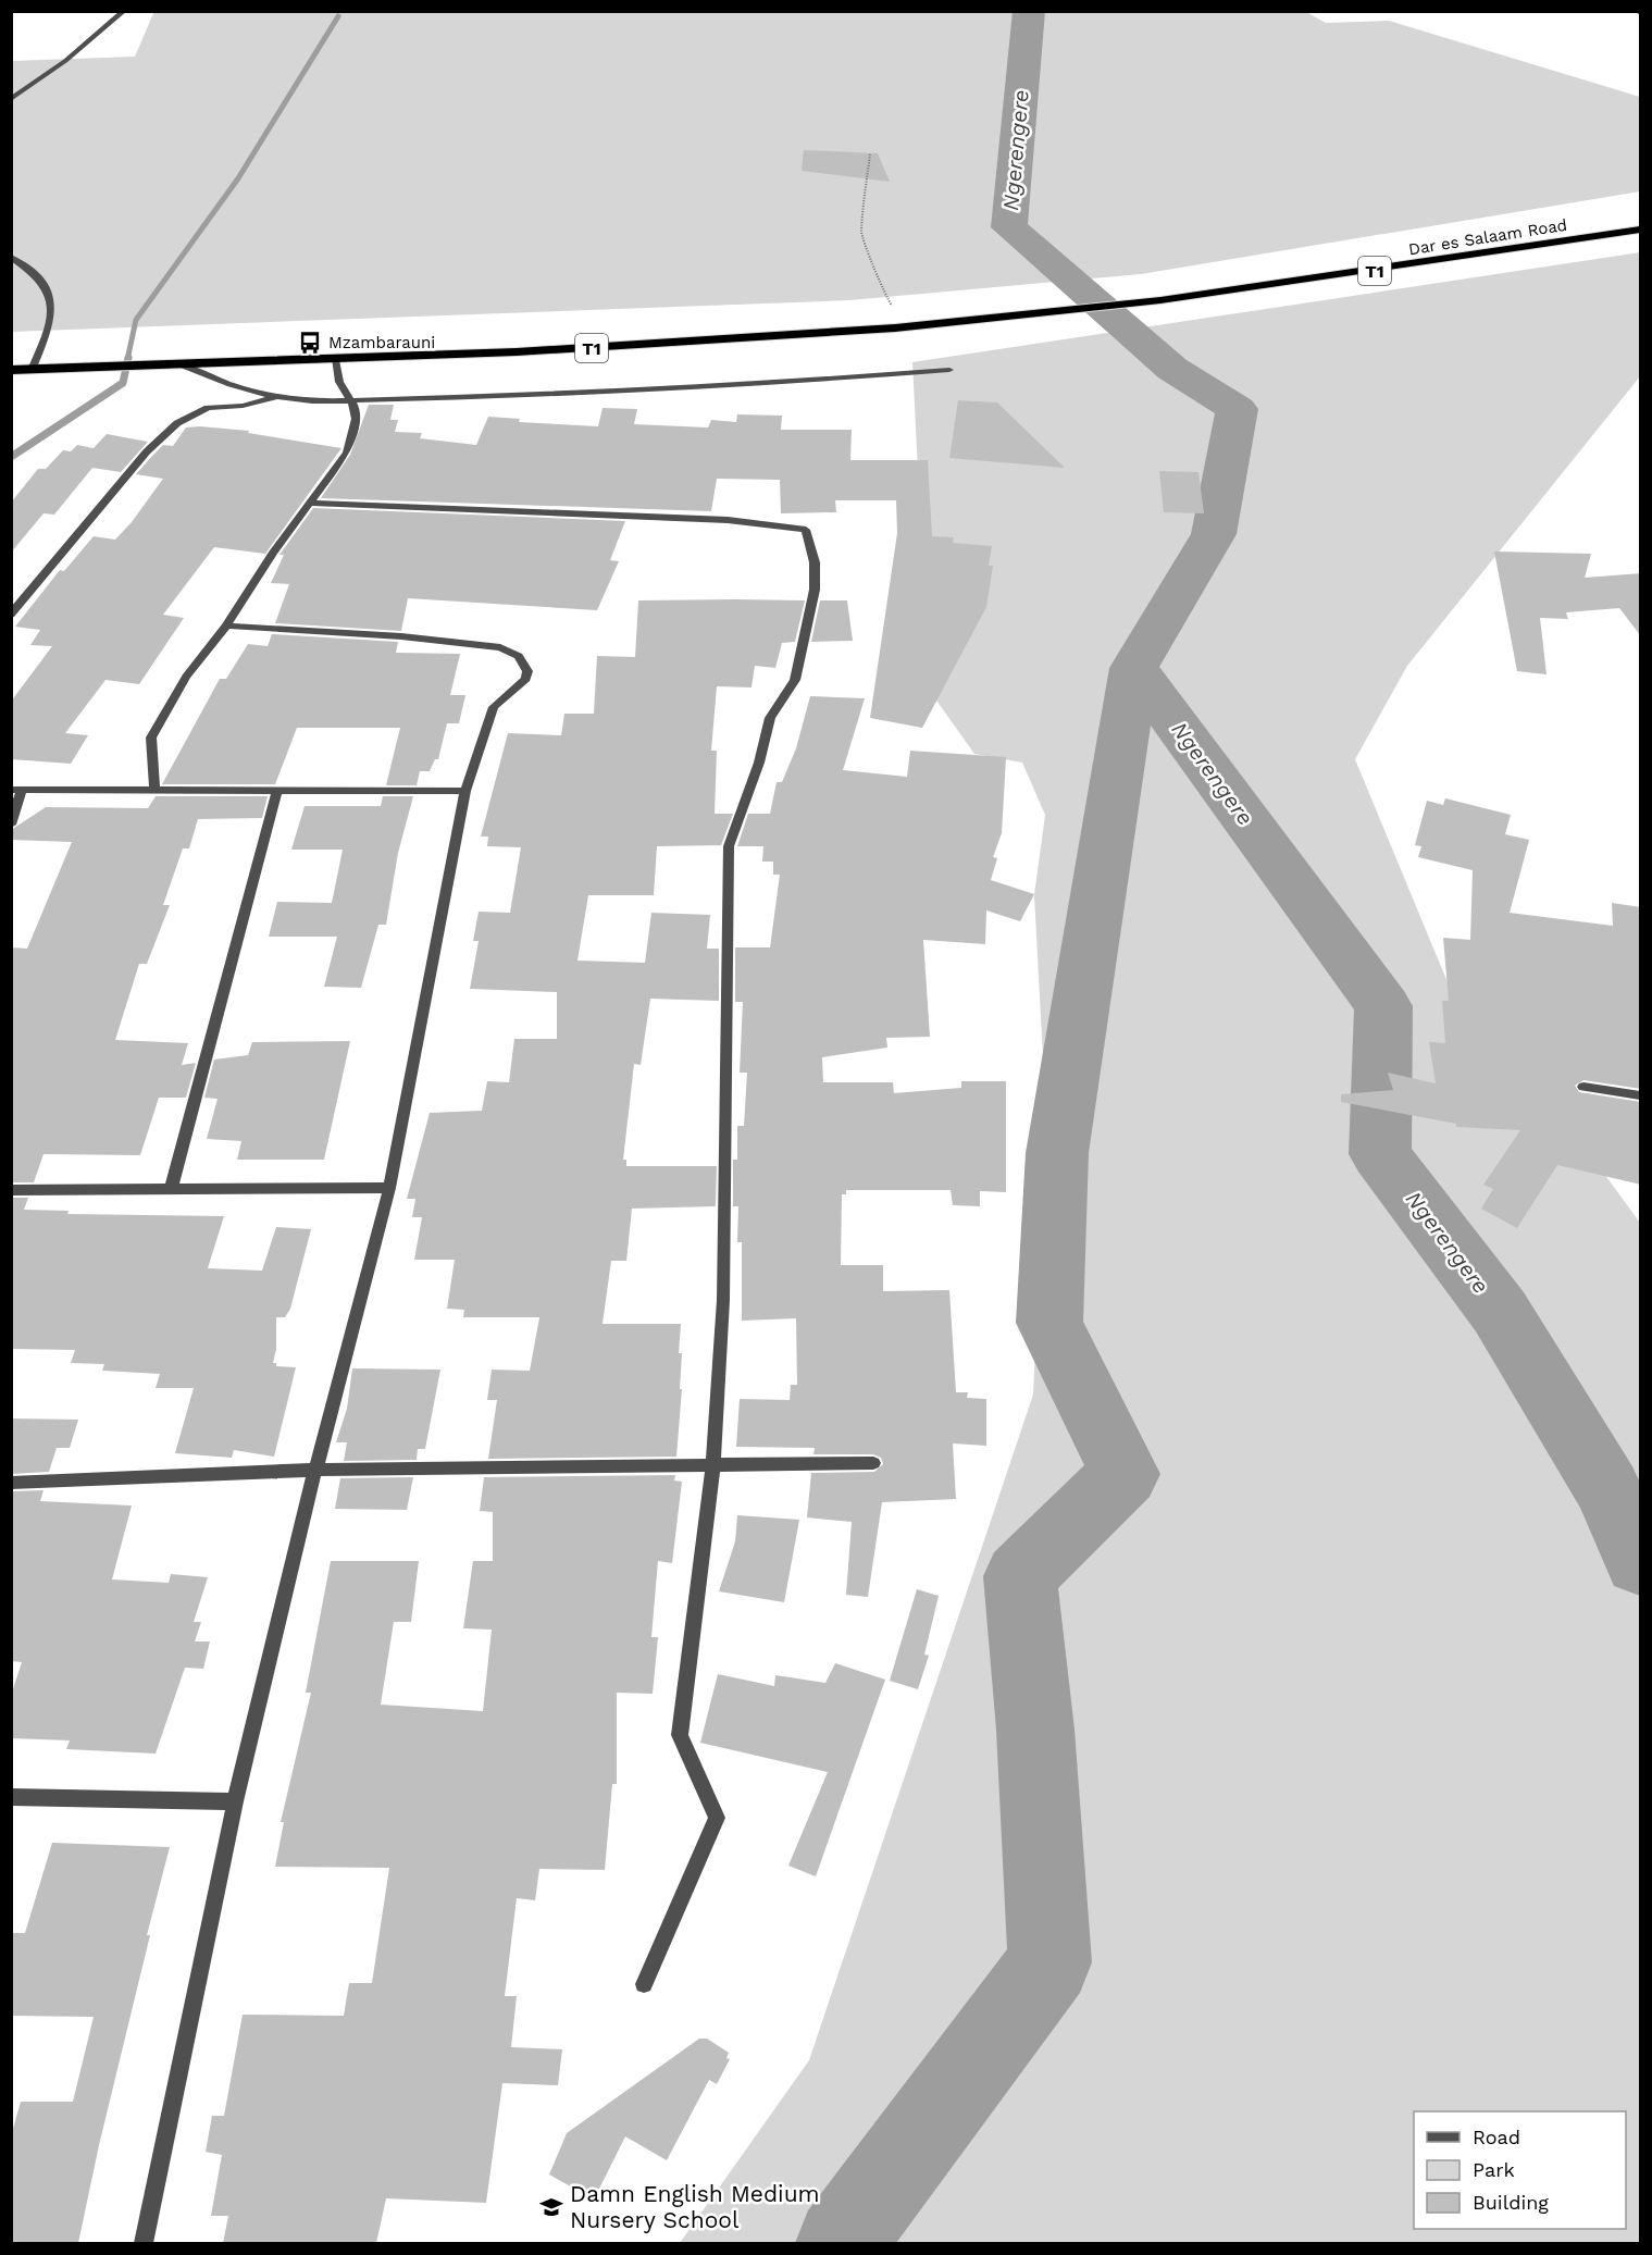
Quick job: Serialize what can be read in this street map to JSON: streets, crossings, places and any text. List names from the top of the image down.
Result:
{
  "streets": {
    "highway": ["Dar es Salaam Road", "T1"]
  },
  "crossings": [
    ["Dar es Salaam Road", "T1"]
  ],
  "water": ["Ngerengere"],
  "places": {
    "bus stop": ["Mzambarauni"],
    "school or university": ["Damn English Medium Nursery School"]
  },
  "legend": ["Road", "Park", "Building"]
}
